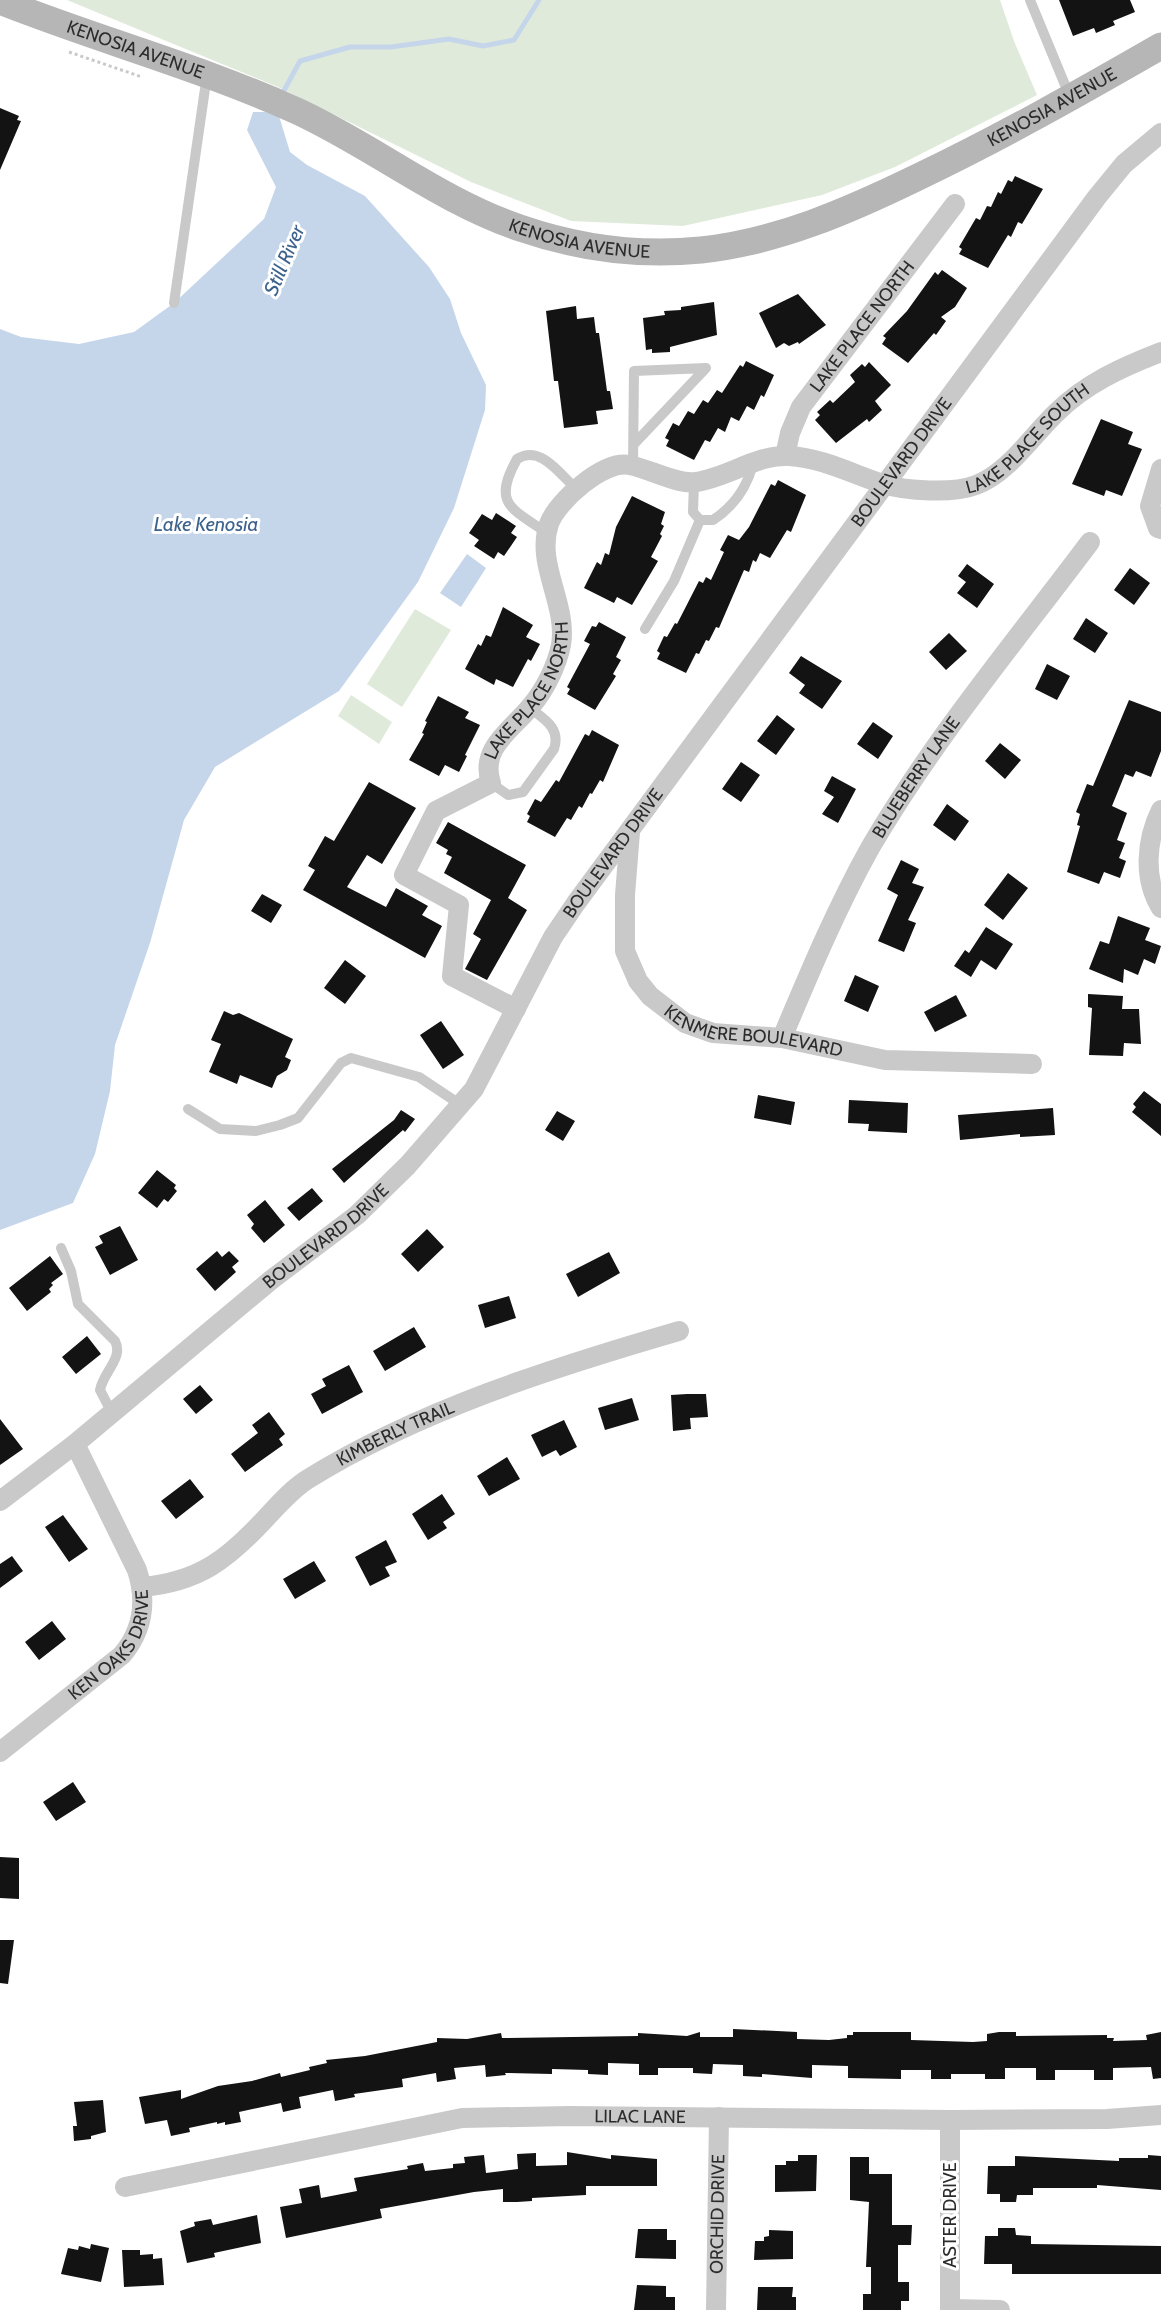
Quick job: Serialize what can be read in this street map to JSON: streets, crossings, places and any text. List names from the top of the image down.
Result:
{
  "streets": {
    "street": [
      "KENOSIA AVENUE",
      "LAKE PLACE NORTH",
      "LAKE PLACE SOUTH",
      "BOULEVARD DRIVE",
      "BLUEBERRY LANE",
      "KENMERE BOULEVARD",
      "KIMBERLY TRAIL",
      "KEN OAKS DRIVE",
      "LILAC LANE",
      "ORCHID DRIVE",
      "ASTER DRIVE"
    ]
  },
  "crossings": [
    ["LAKE PLACE NORTH", "BOULEVARD DRIVE"],
    ["LAKE PLACE SOUTH", "BOULEVARD DRIVE"],
    ["BOULEVARD DRIVE", "KENMERE BOULEVARD"],
    ["BOULEVARD DRIVE", "KEN OAKS DRIVE"],
    ["BLUEBERRY LANE", "KENMERE BOULEVARD"],
    ["KIMBERLY TRAIL", "KEN OAKS DRIVE"],
    ["LILAC LANE", "ORCHID DRIVE"],
    ["LILAC LANE", "ASTER DRIVE"]
  ],
  "water": ["Still River", "Lake Kenosia"]
}
